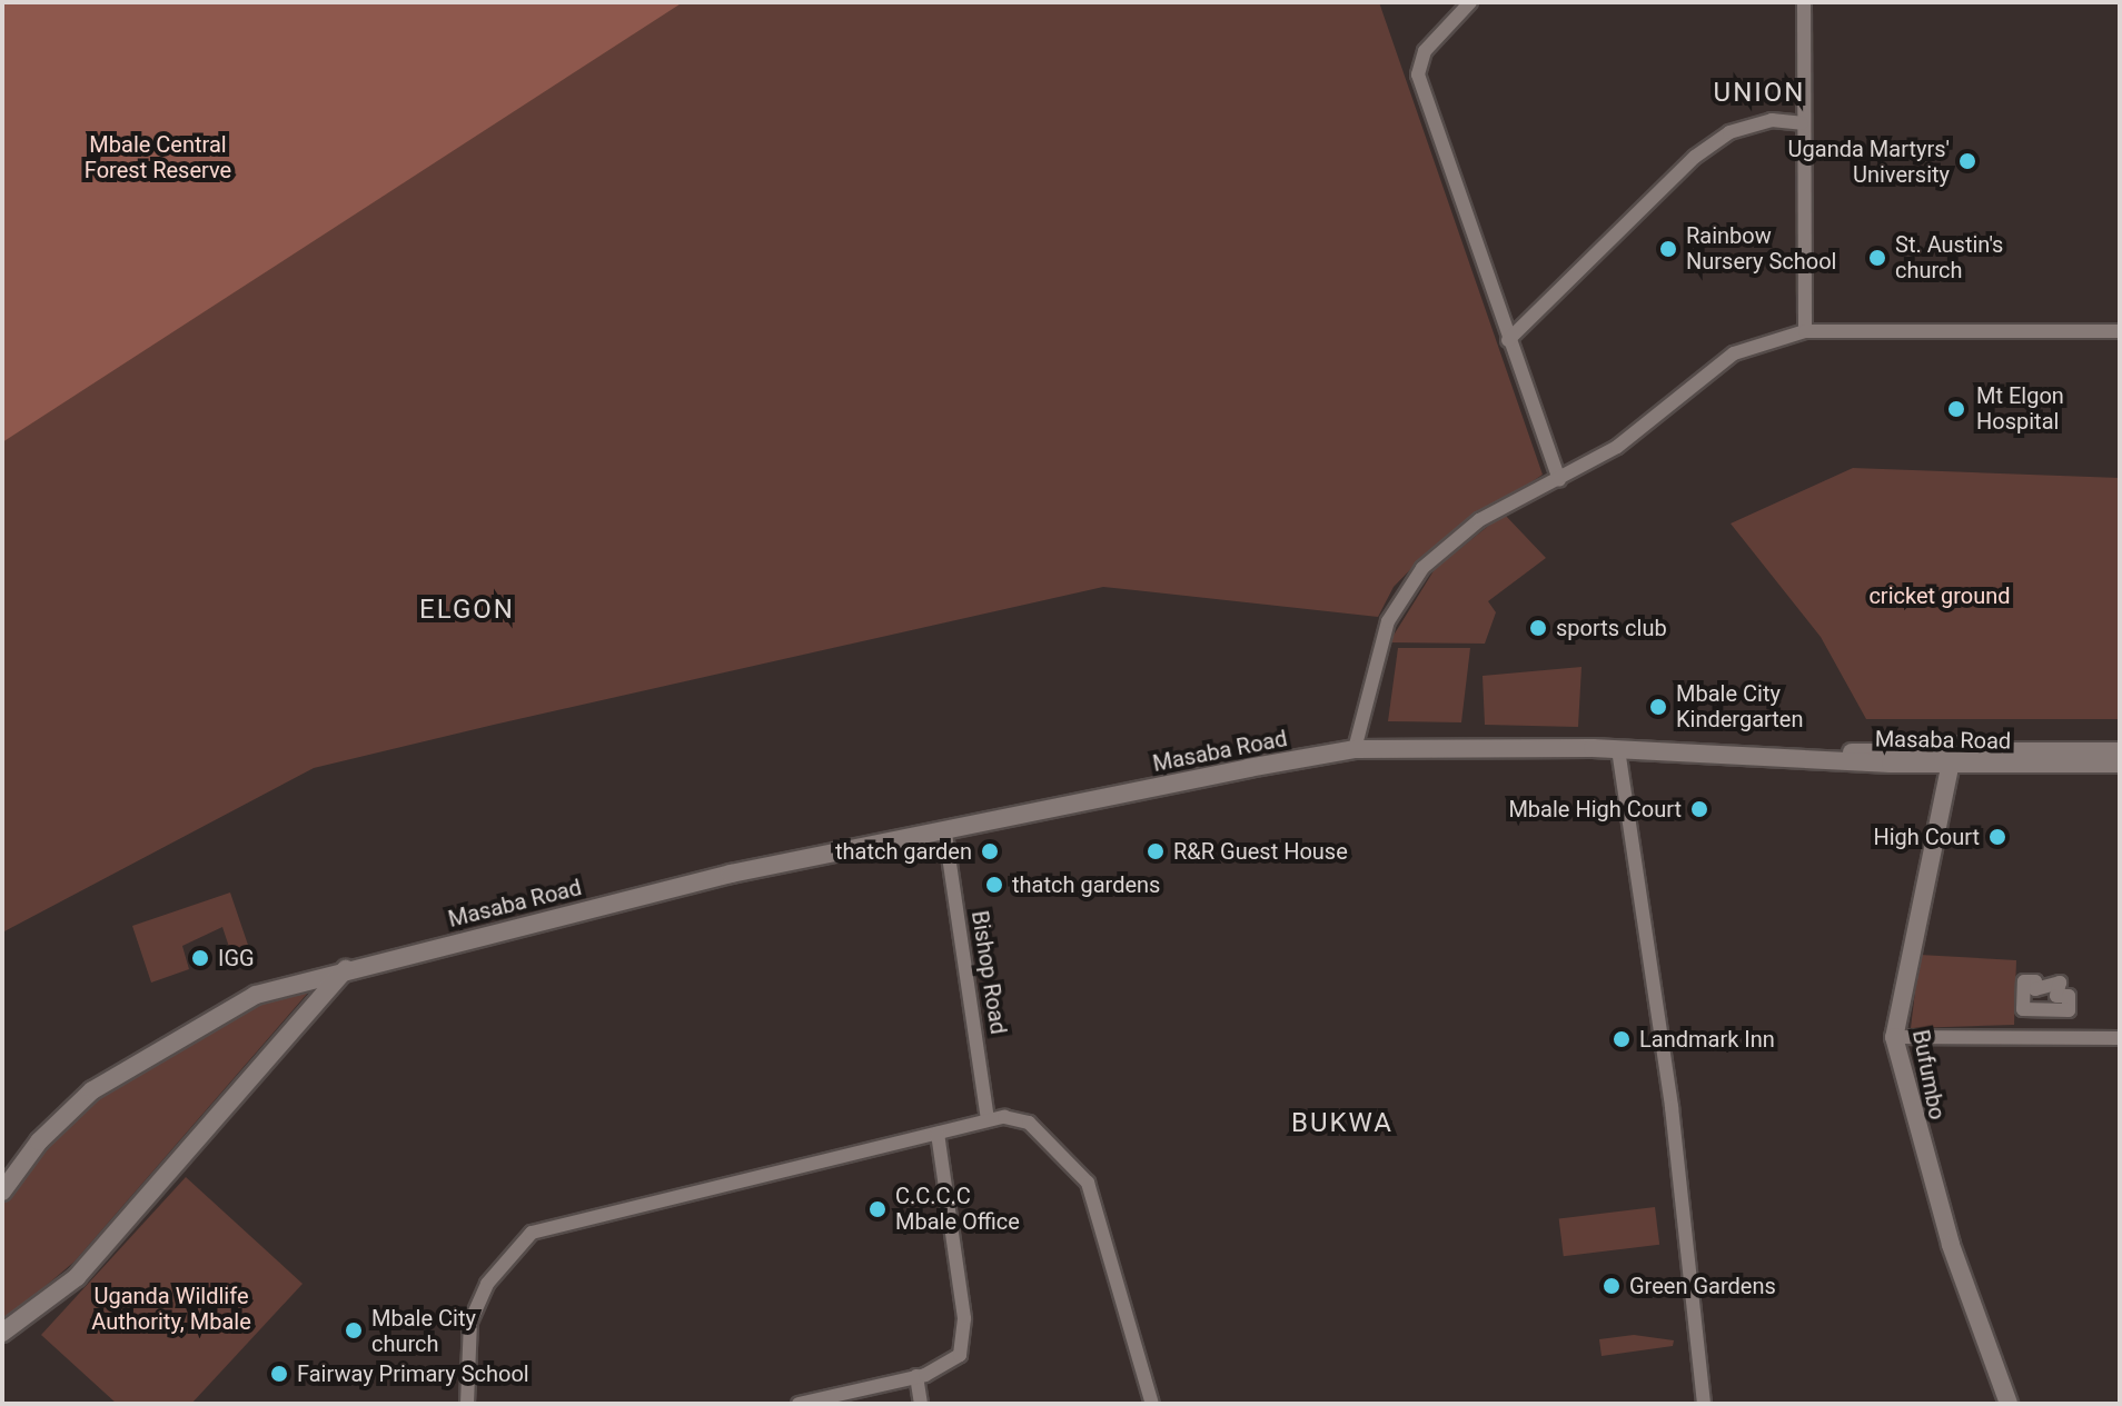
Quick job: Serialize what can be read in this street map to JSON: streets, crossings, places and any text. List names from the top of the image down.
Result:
{
  "streets": {
    "street": ["Masaba Road", "Bishop Road", "Bufumbo"]
  },
  "crossings": [
    ["Masaba Road", "Bishop Road"],
    ["Masaba Road", "Bufumbo"]
  ],
  "districts": ["UNION", "ELGON", "BUKWA"],
  "parks": ["Mbale Central Forest Reserve", "cricket ground", "Uganda Wildlife Authority, Mbale"],
  "places": [
    "Uganda Martyrs' University",
    "Rainbow Nursery School",
    "St. Austin's church",
    "Mt Elgon Hospital",
    "sports club",
    "Mbale City Kindergarten",
    "Mbale High Court",
    "High Court",
    "thatch garden",
    "R&R Guest House",
    "thatch gardens",
    "IGG",
    "Landmark Inn",
    "C.C.C.C Mbale Office",
    "Green Gardens",
    "Mbale City church",
    "Fairway Primary School"
  ]
}
